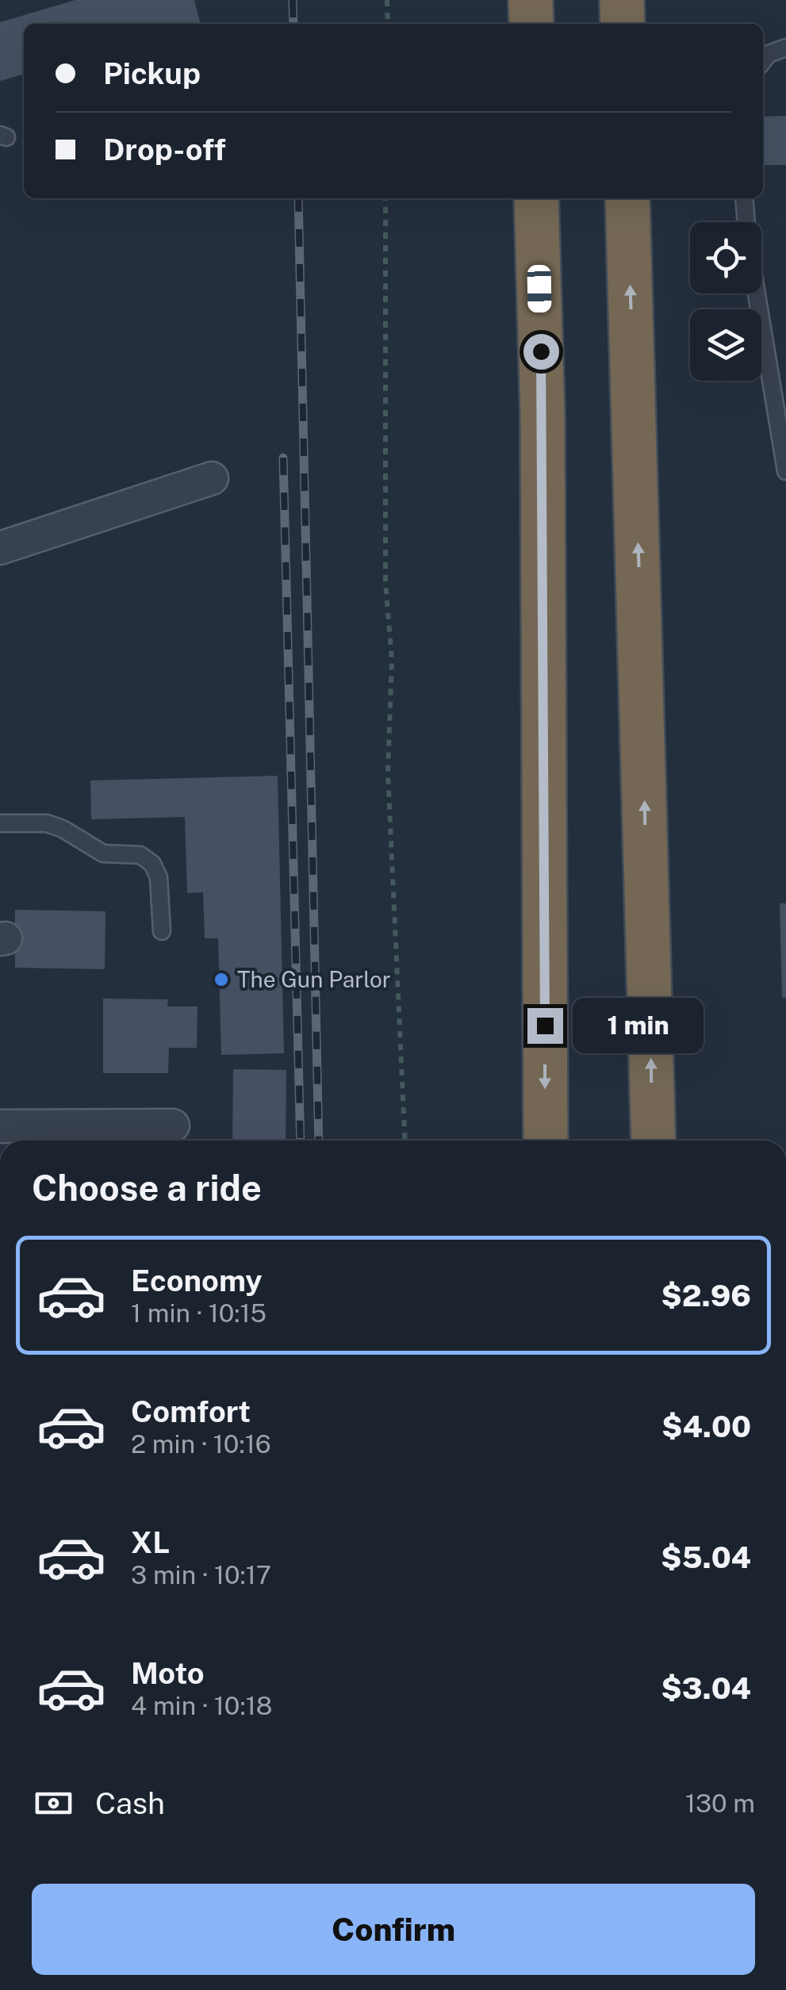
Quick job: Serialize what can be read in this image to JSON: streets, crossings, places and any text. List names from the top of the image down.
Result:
{
  "places": ["The Gun Parlor"],
  "page": {
    "banner": ["Pickup", "Drop-off"],
    "bubble": "1 min",
    "heading": "Choose a ride",
    "list": [
      {
        "name": "Economy",
        "note": "1 min · 10:15",
        "value": "$2.96"
      },
      {
        "name": "Comfort",
        "note": "2 min · 10:16",
        "value": "$4.00"
      },
      {
        "name": "XL",
        "note": "3 min · 10:17",
        "value": "$5.04"
      },
      {
        "name": "Moto",
        "note": "4 min · 10:18",
        "value": "$3.04"
      }
    ],
    "pay": ["Cash", "130 m"],
    "buttons": "Confirm"
  }
}
